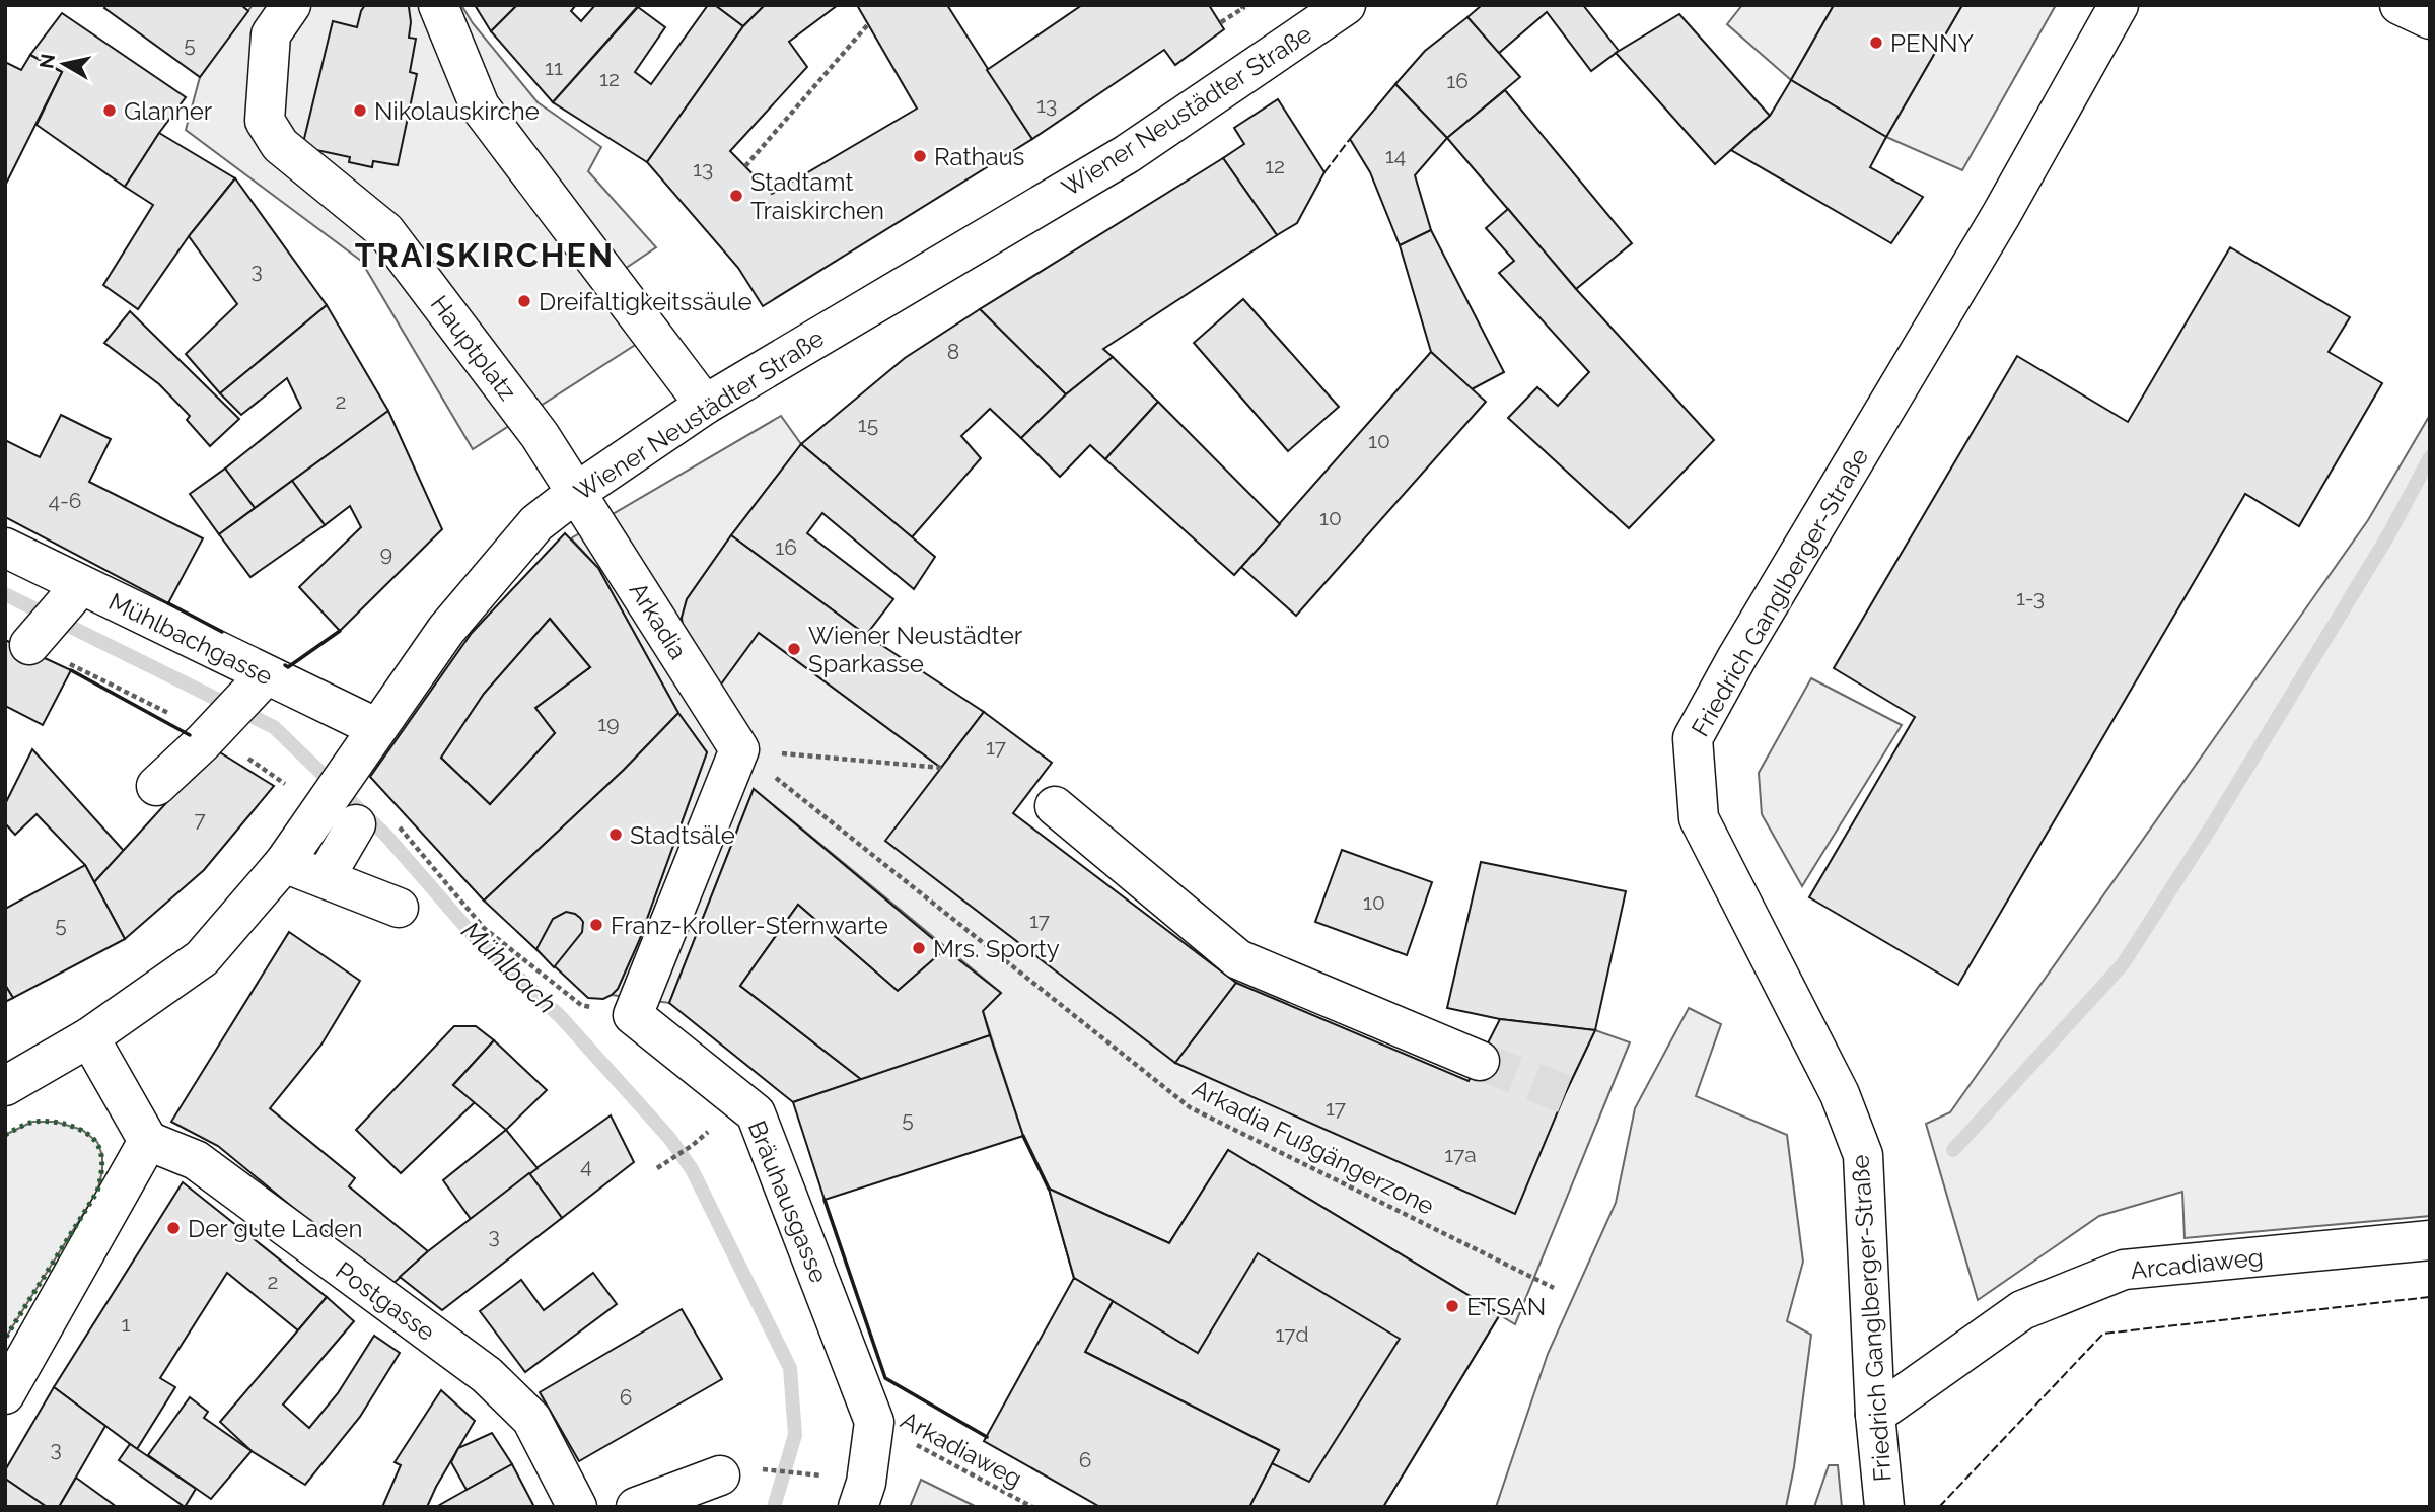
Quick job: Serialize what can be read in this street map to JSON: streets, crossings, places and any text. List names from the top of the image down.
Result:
{
  "streets": {
    "street": [
      "Wiener Neustädter Straße",
      "Hauptplatz",
      "Friedrich Ganglberger-Straße",
      "Arkadia",
      "Mühlbachgasse",
      "Bräuhausgasse",
      "Arcadiaweg",
      "Postgasse"
    ],
    "path": ["Arkadia Fußgängerzone", "Arkadiaweg"]
  },
  "crossings": [
    ["Wiener Neustädter Straße", "Hauptplatz"],
    ["Wiener Neustädter Straße", "Arkadia"],
    ["Wiener Neustädter Straße", "Mühlbachgasse"],
    ["Hauptplatz", "Arkadia"],
    ["Friedrich Ganglberger-Straße", "Arcadiaweg"],
    ["Arkadia", "Arkadia Fußgängerzone"],
    ["Bräuhausgasse", "Arkadiaweg"]
  ],
  "districts": ["TRAISKIRCHEN"],
  "water": ["Mühlbach"],
  "places": [
    "PENNY",
    "Glanner",
    "Nikolauskirche",
    "Rathaus",
    "Stadtamt Traiskirchen",
    "Dreifaltigkeitssäule",
    "Wiener Neustädter Sparkasse",
    "Stadtsäle",
    "Franz-Kroller-Sternwarte",
    "Mrs. Sporty",
    "Der gute Laden",
    "ETSAN"
  ],
  "house_numbers": [
    "5",
    "11",
    "12",
    "16",
    "13",
    "14",
    "12",
    "13",
    "3",
    "8",
    "2",
    "15",
    "10",
    "4-6",
    "10",
    "16",
    "9",
    "1-3",
    "19",
    "17",
    "7",
    "10",
    "17",
    "5",
    "17",
    "5",
    "17a",
    "4",
    "3",
    "2",
    "1",
    "17d",
    "6",
    "3",
    "6"
  ],
  "north": "left"
}
